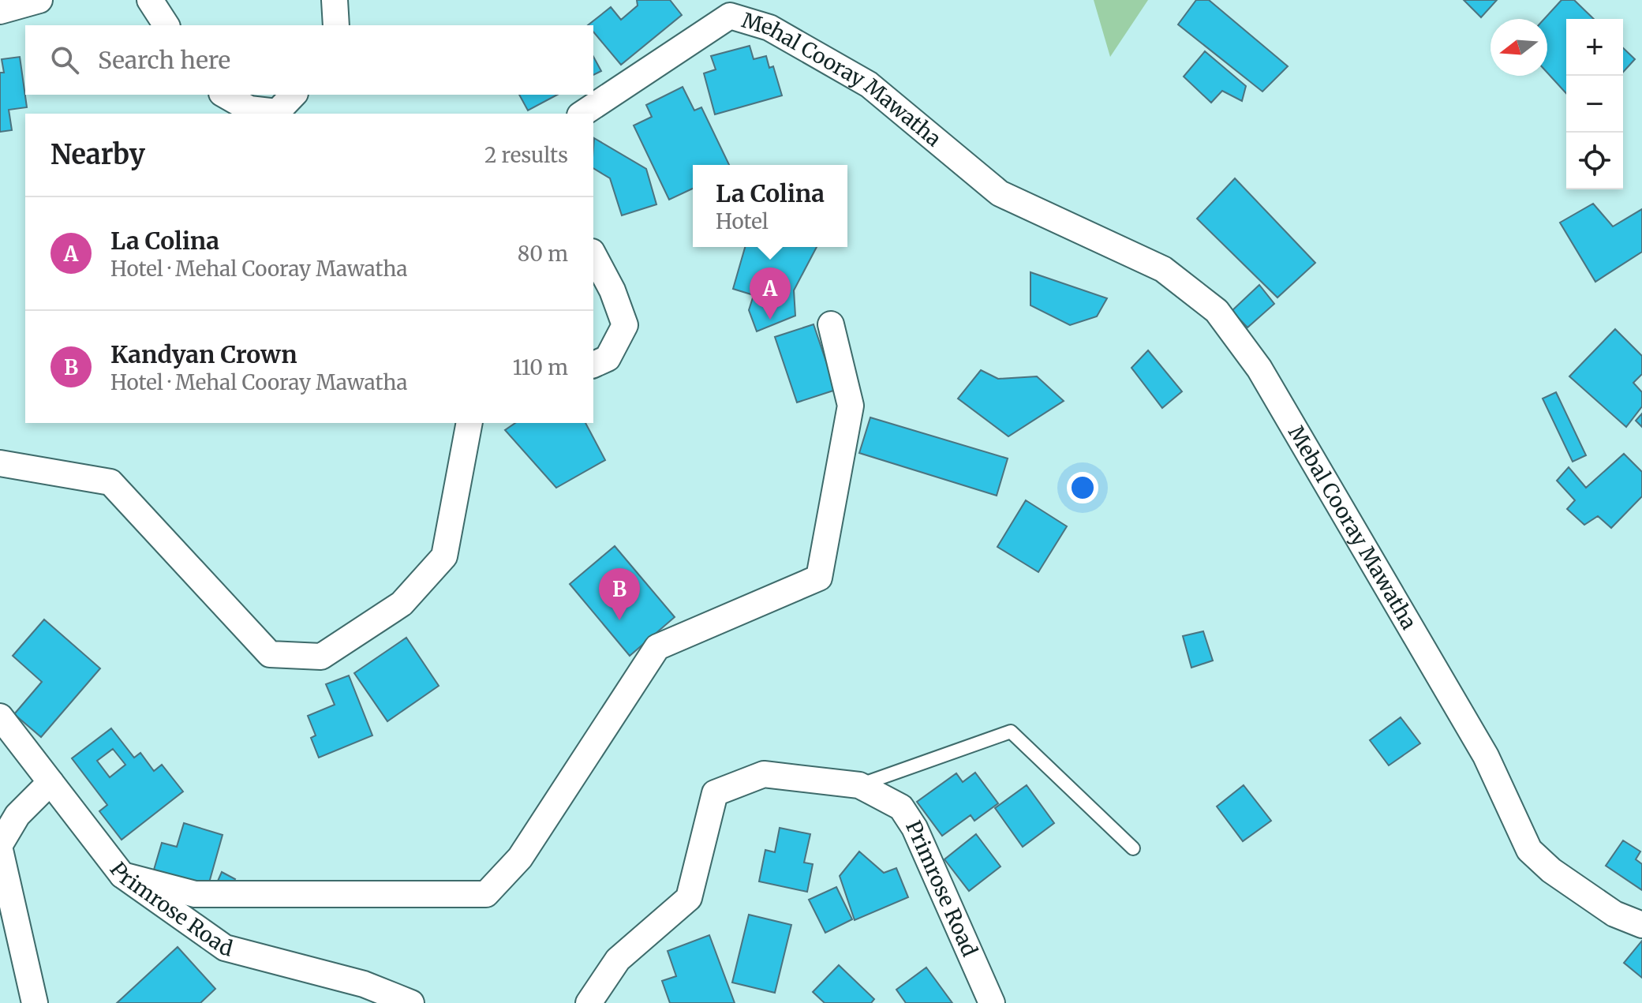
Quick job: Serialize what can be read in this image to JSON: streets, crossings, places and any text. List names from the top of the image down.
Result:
{
  "streets": {
    "street": ["Mehal Cooray Mawatha", "Mebal Cooray Mawatha", "Primrose Road"]
  },
  "crossings": [
    ["Mehal Cooray Mawatha", "Mebal Cooray Mawatha"]
  ],
  "north": "left",
  "page": {
    "map_buttons": ["+", "−"],
    "search": "Search here",
    "heading": ["Nearby", "2 results"],
    "popup": ["La Colina", "Hotel"],
    "list": [
      {
        "mark": "A",
        "name": "La Colina",
        "note": "Hotel · Mehal Cooray Mawatha",
        "value": "80 m"
      },
      {
        "mark": "B",
        "name": "Kandyan Crown",
        "note": "Hotel · Mehal Cooray Mawatha",
        "value": "110 m"
      }
    ],
    "pins": ["A", "B"]
  }
}
